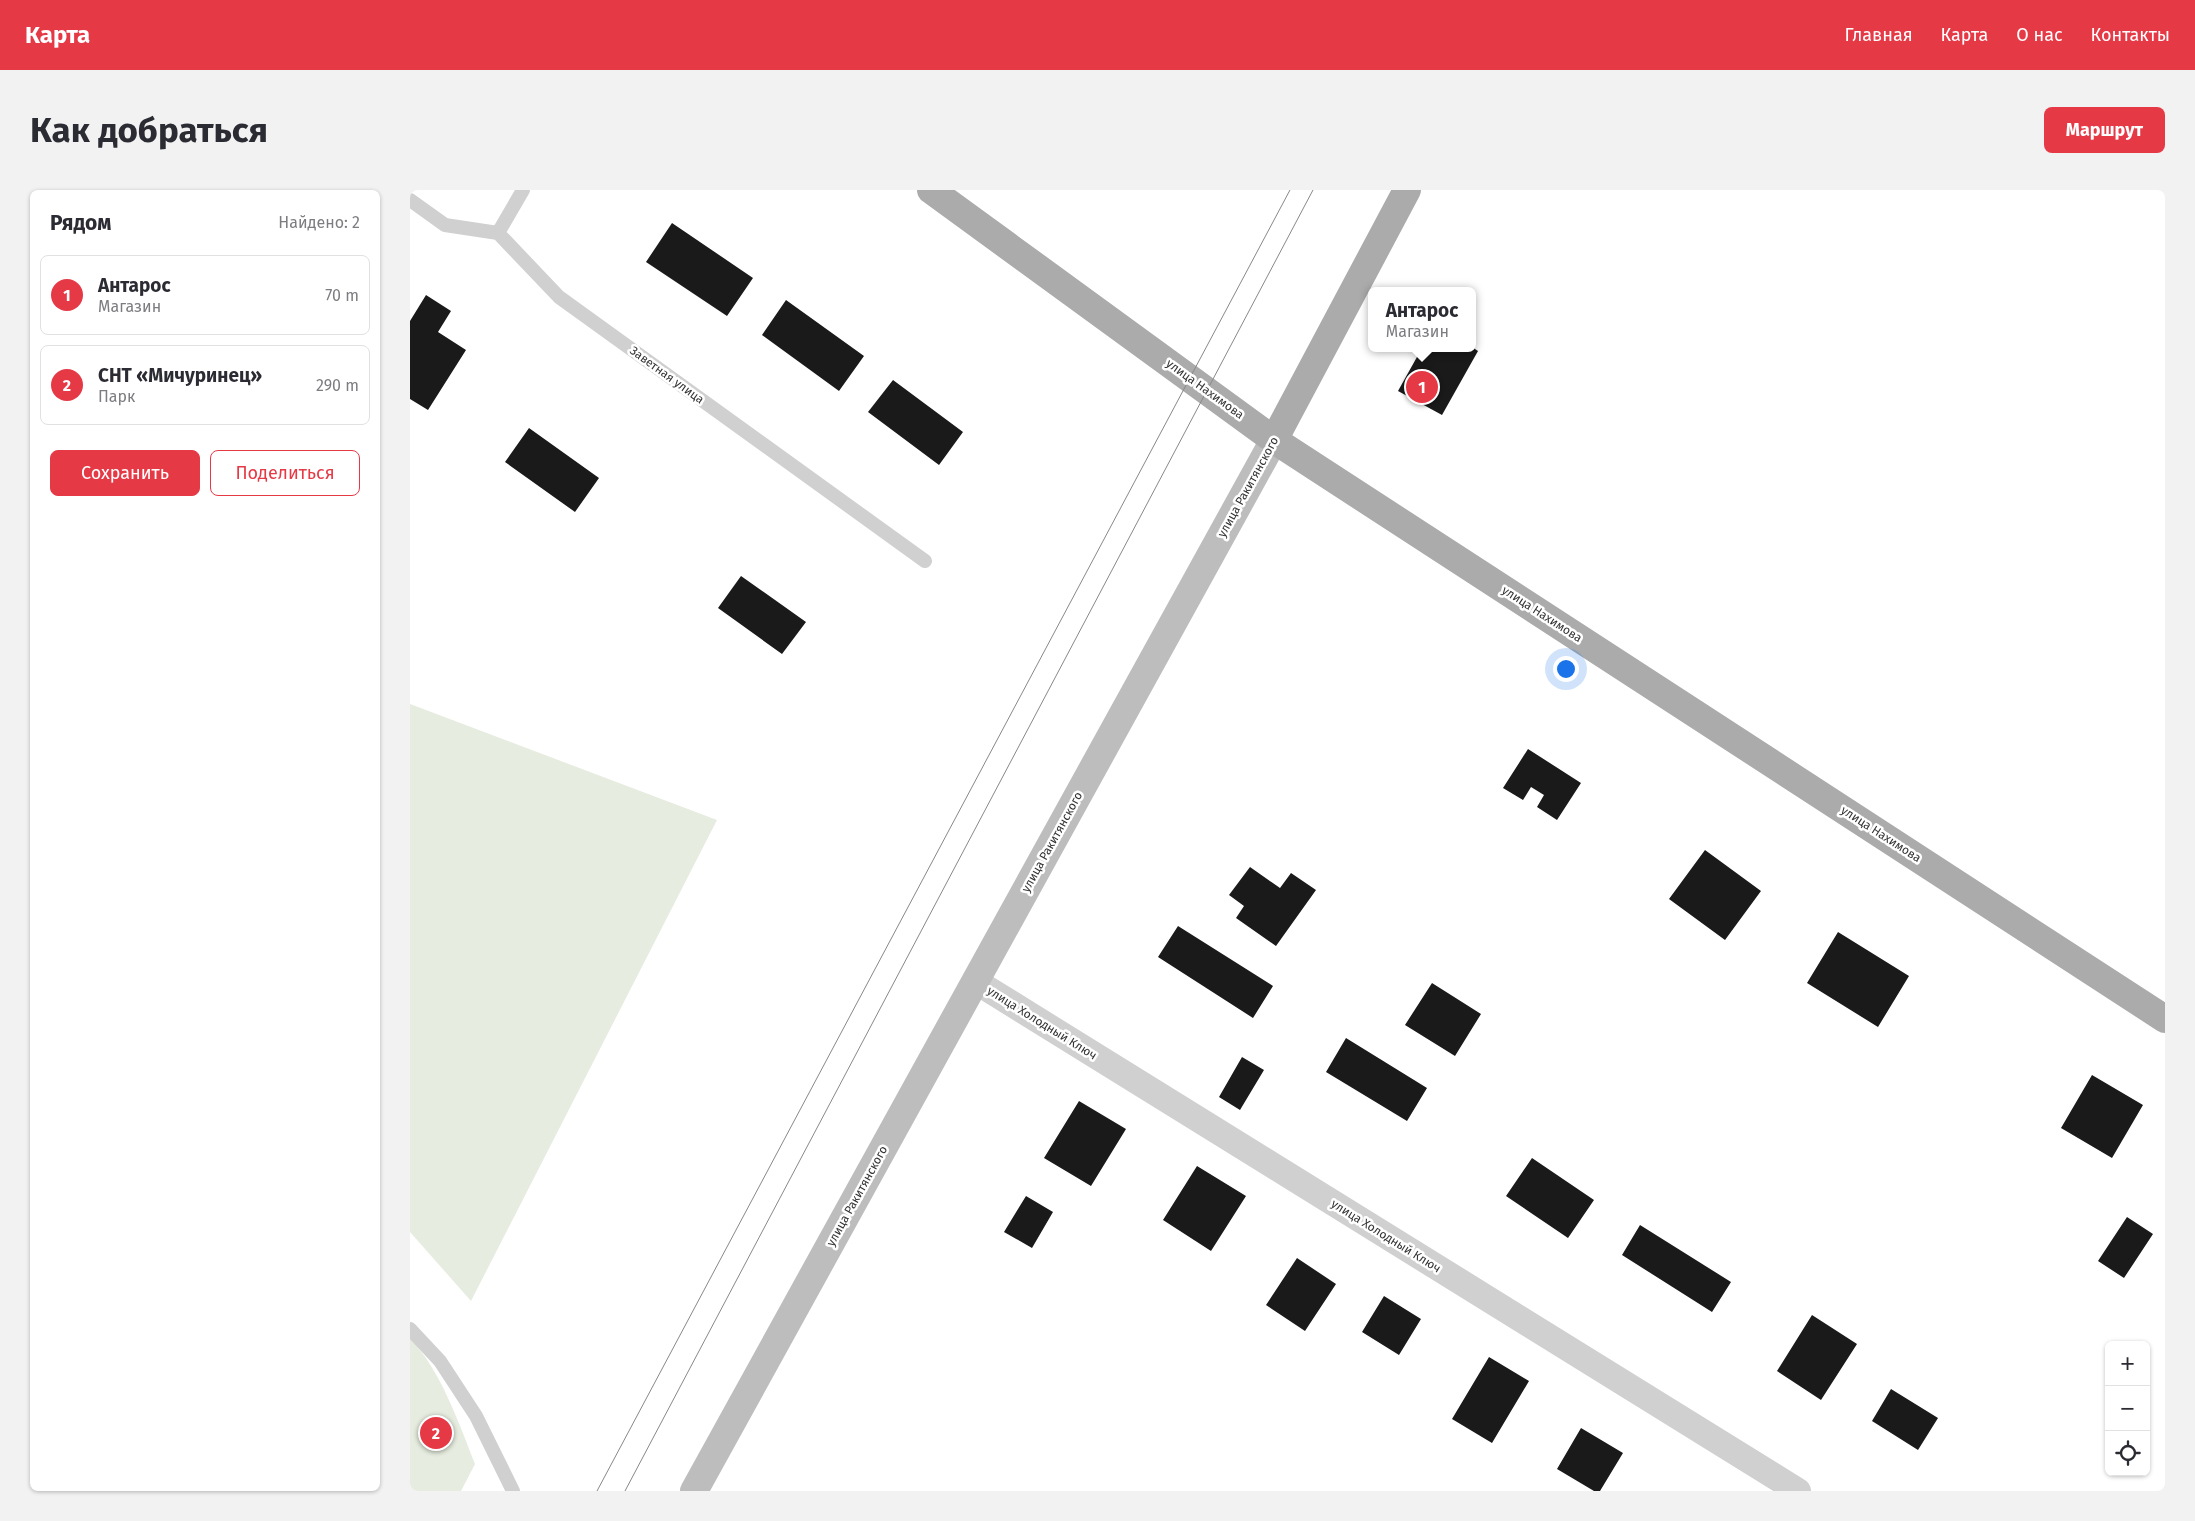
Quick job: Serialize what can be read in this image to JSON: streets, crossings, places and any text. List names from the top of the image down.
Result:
{
  "streets": {
    "main road": ["улица Нахимова", "улица Ракитянского"],
    "street": ["улица Холодный Ключ"],
    "lane": ["Заветная улица"]
  },
  "crossings": [
    ["улица Нахимова", "улица Ракитянского"],
    ["улица Ракитянского", "улица Холодный Ключ"]
  ],
  "page": {
    "header": "Карта",
    "nav": [
      "Главная",
      "Карта",
      "О нас",
      "Контакты"
    ],
    "buttons": [
      "Маршрут",
      ["Сохранить", "Поделиться"]
    ],
    "title": "Как добраться",
    "heading": ["Рядом", "Найдено: 2"],
    "list": [
      {
        "mark": "1",
        "name": "Антарос",
        "note": "Магазин",
        "value": "70 m"
      },
      {
        "mark": "2",
        "name": "СНТ «Мичуринец»",
        "note": "Парк",
        "value": "290 m"
      }
    ],
    "popup": ["Антарос", "Магазин"],
    "pins": ["1", "2"],
    "map_buttons": ["+", "−"]
  }
}
